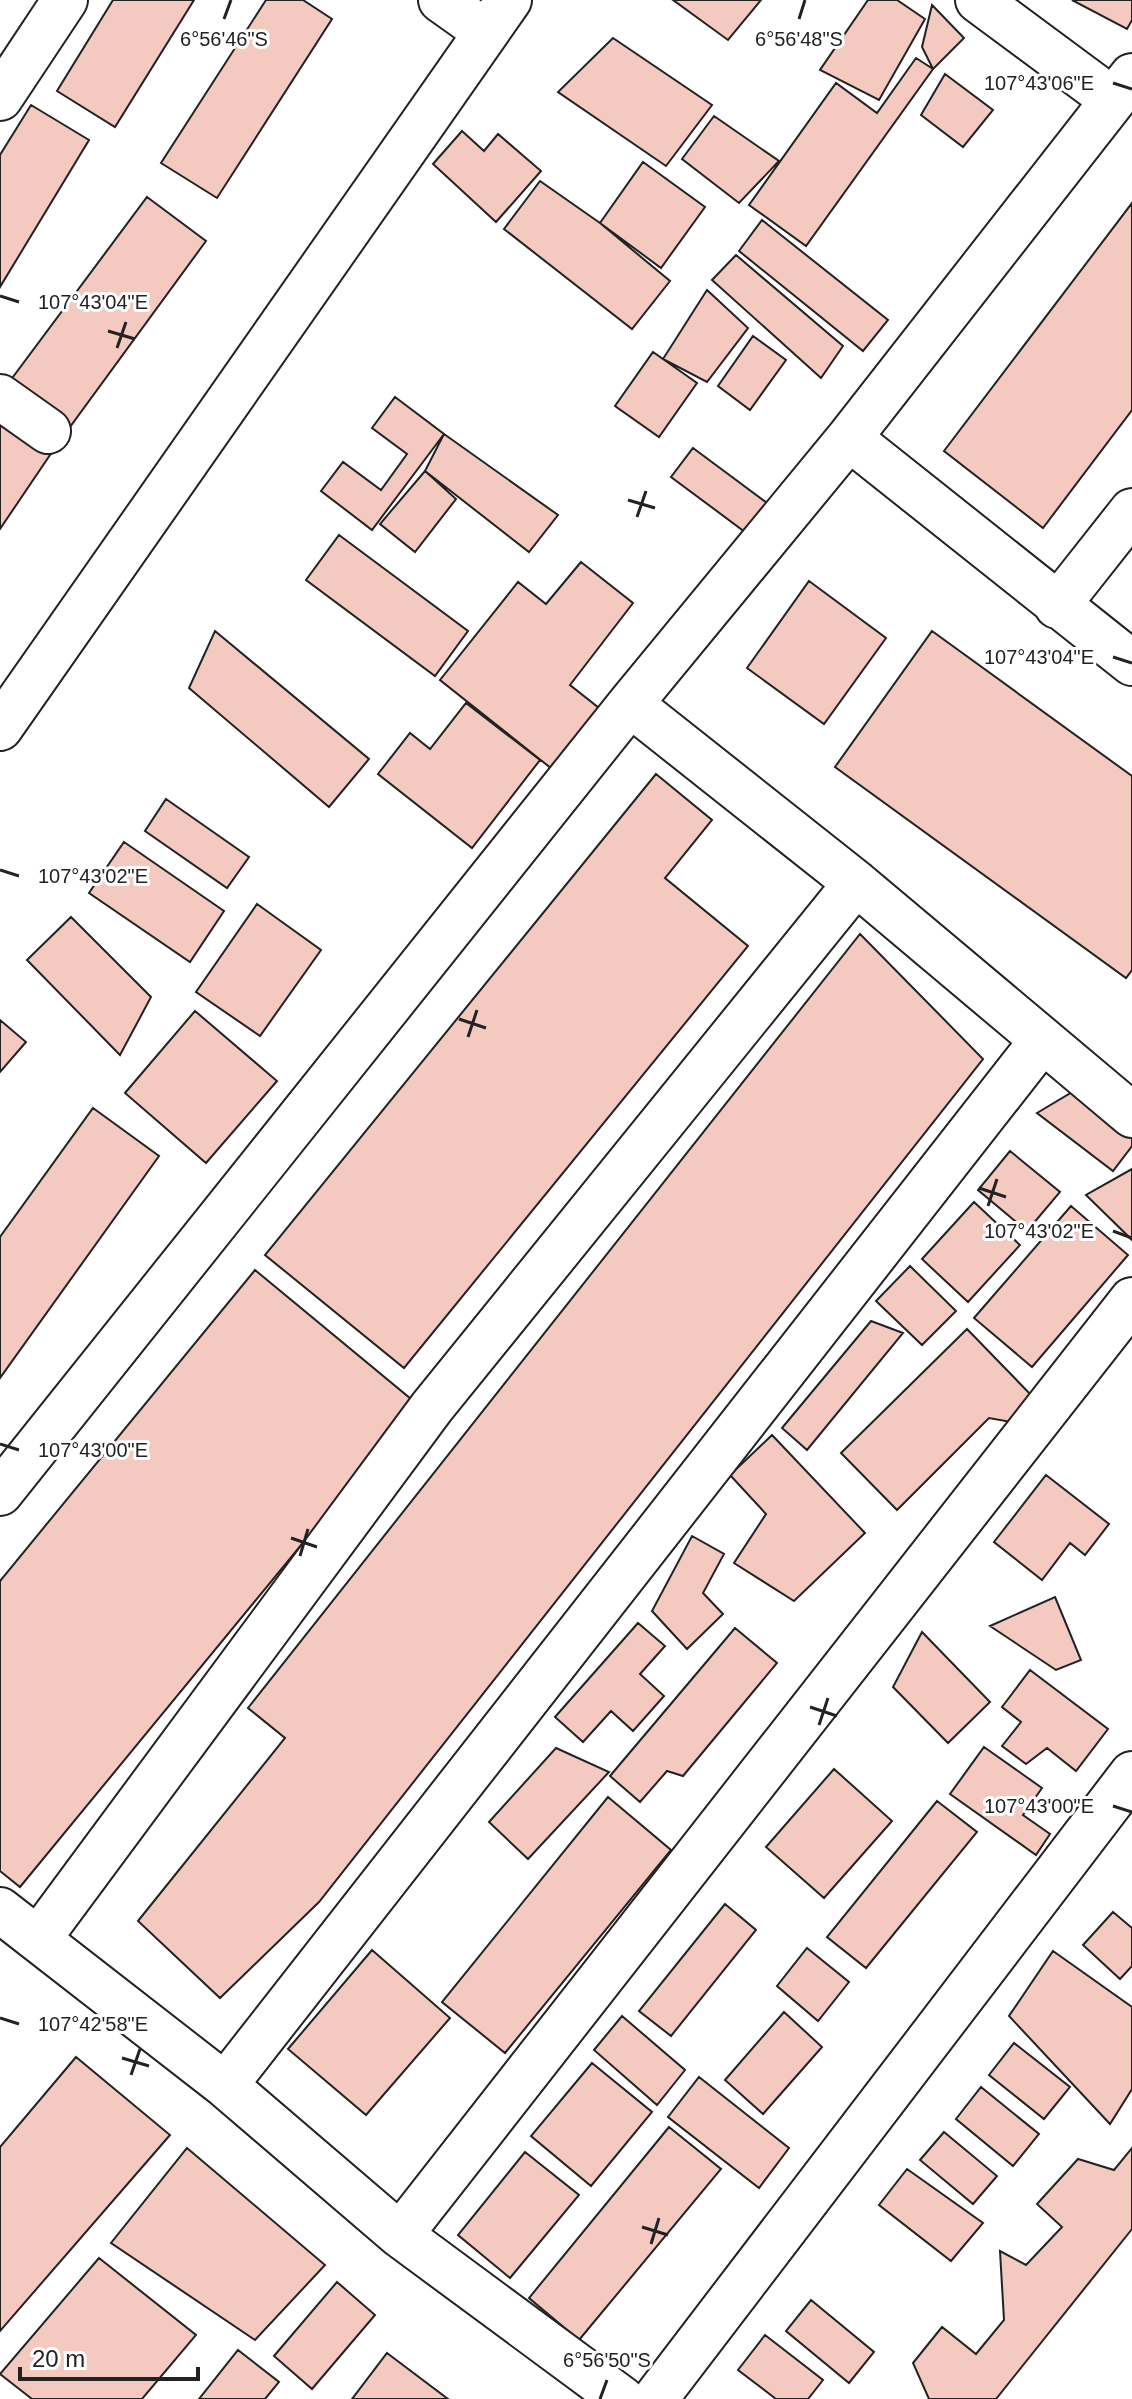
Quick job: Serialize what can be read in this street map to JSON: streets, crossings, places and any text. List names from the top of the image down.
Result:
{
  "scale_bar": "20 m",
  "coordinates": [
    "6°56'46\"S",
    "6°56'48\"S",
    "107°43'06\"E",
    "107°43'04\"E",
    "107°43'02\"E",
    "107°43'00\"E",
    "107°42'58\"E",
    "6°56'50\"S"
  ]
}
